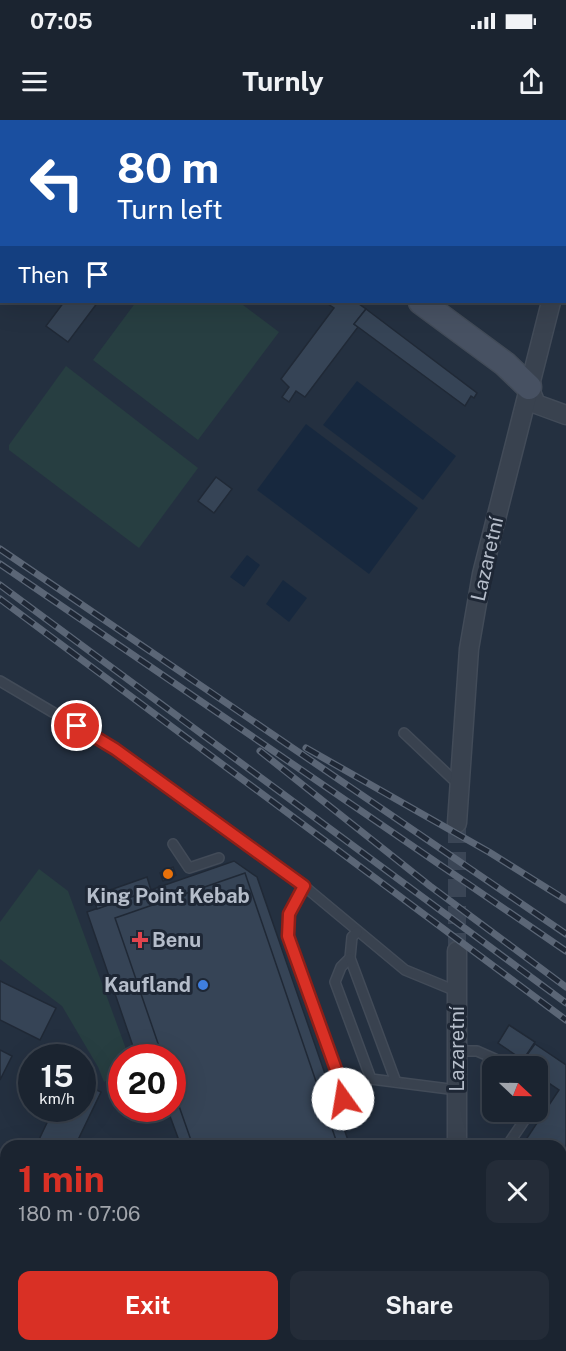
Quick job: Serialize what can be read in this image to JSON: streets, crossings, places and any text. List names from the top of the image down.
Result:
{
  "streets": {
    "street": ["Lazaretní"]
  },
  "places": {
    "other": ["King Point Kebab", "Kaufland"],
    "health": ["Benu"]
  },
  "north": "right",
  "page": {
    "status": "07:05",
    "header": "Turnly",
    "turn": ["80 m", "Turn left"],
    "then": "Then",
    "speed": "15 km/h",
    "limit": "20",
    "heading": ["1 min", "180 m · 07:06"],
    "buttons": ["Exit", "Share"]
  }
}
